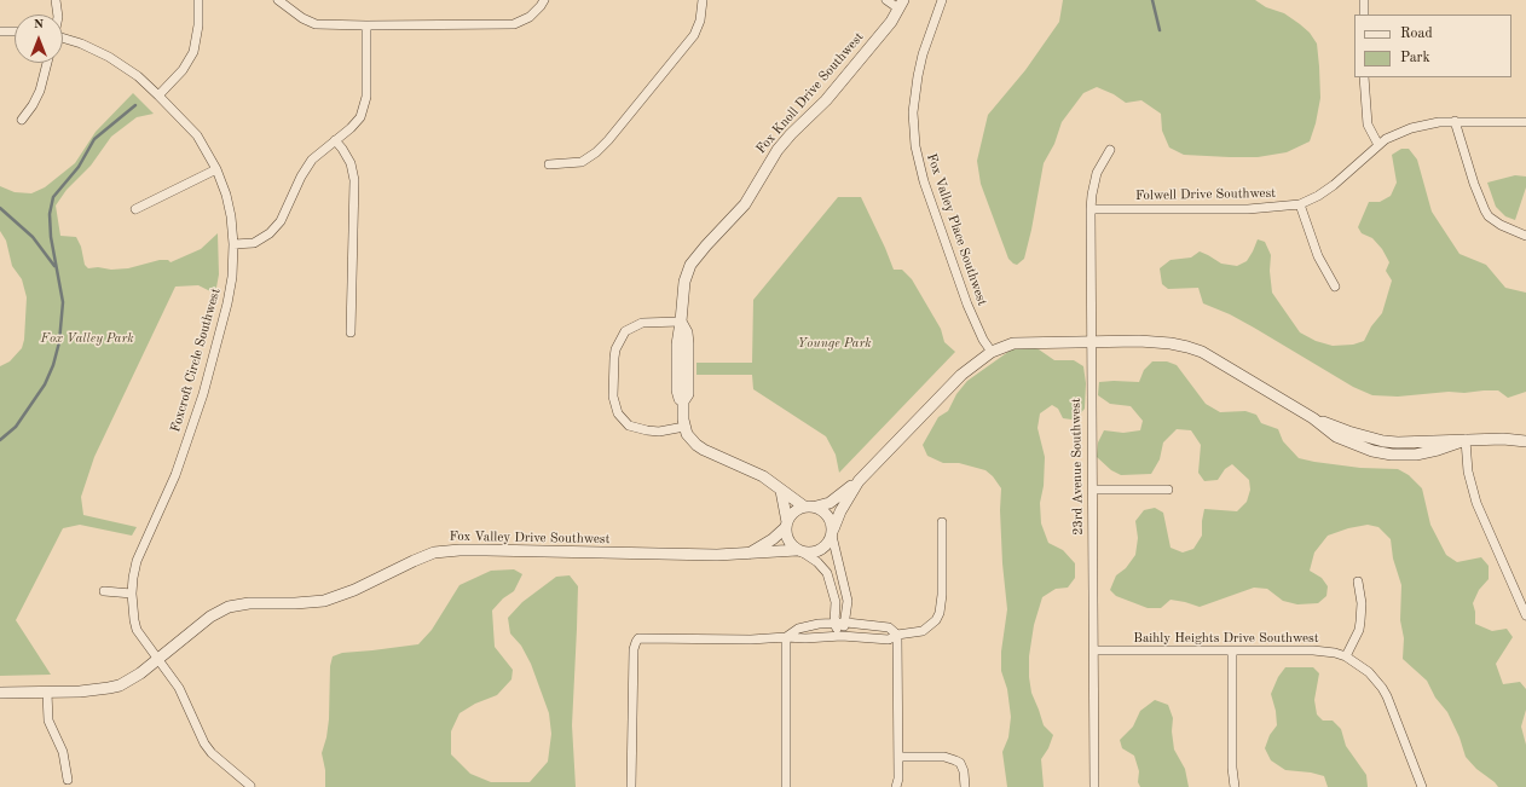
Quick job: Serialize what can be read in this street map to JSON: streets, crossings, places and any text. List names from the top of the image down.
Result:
{
  "streets": {
    "street": [
      "Fox Knoll Drive Southwest",
      "Folwell Drive Southwest",
      "Fox Valley Place Southwest",
      "Foxcroft Circle Southwest",
      "23rd Avenue Southwest",
      "Fox Valley Drive Southwest",
      "Baihly Heights Drive Southwest"
    ]
  },
  "crossings": [
    ["Folwell Drive Southwest", "23rd Avenue Southwest"],
    ["Foxcroft Circle Southwest", "Fox Valley Drive Southwest"],
    ["23rd Avenue Southwest", "Baihly Heights Drive Southwest"]
  ],
  "parks": ["Fox Valley Park", "Younge Park"],
  "legend": ["Road", "Park"],
  "north": "top"
}
